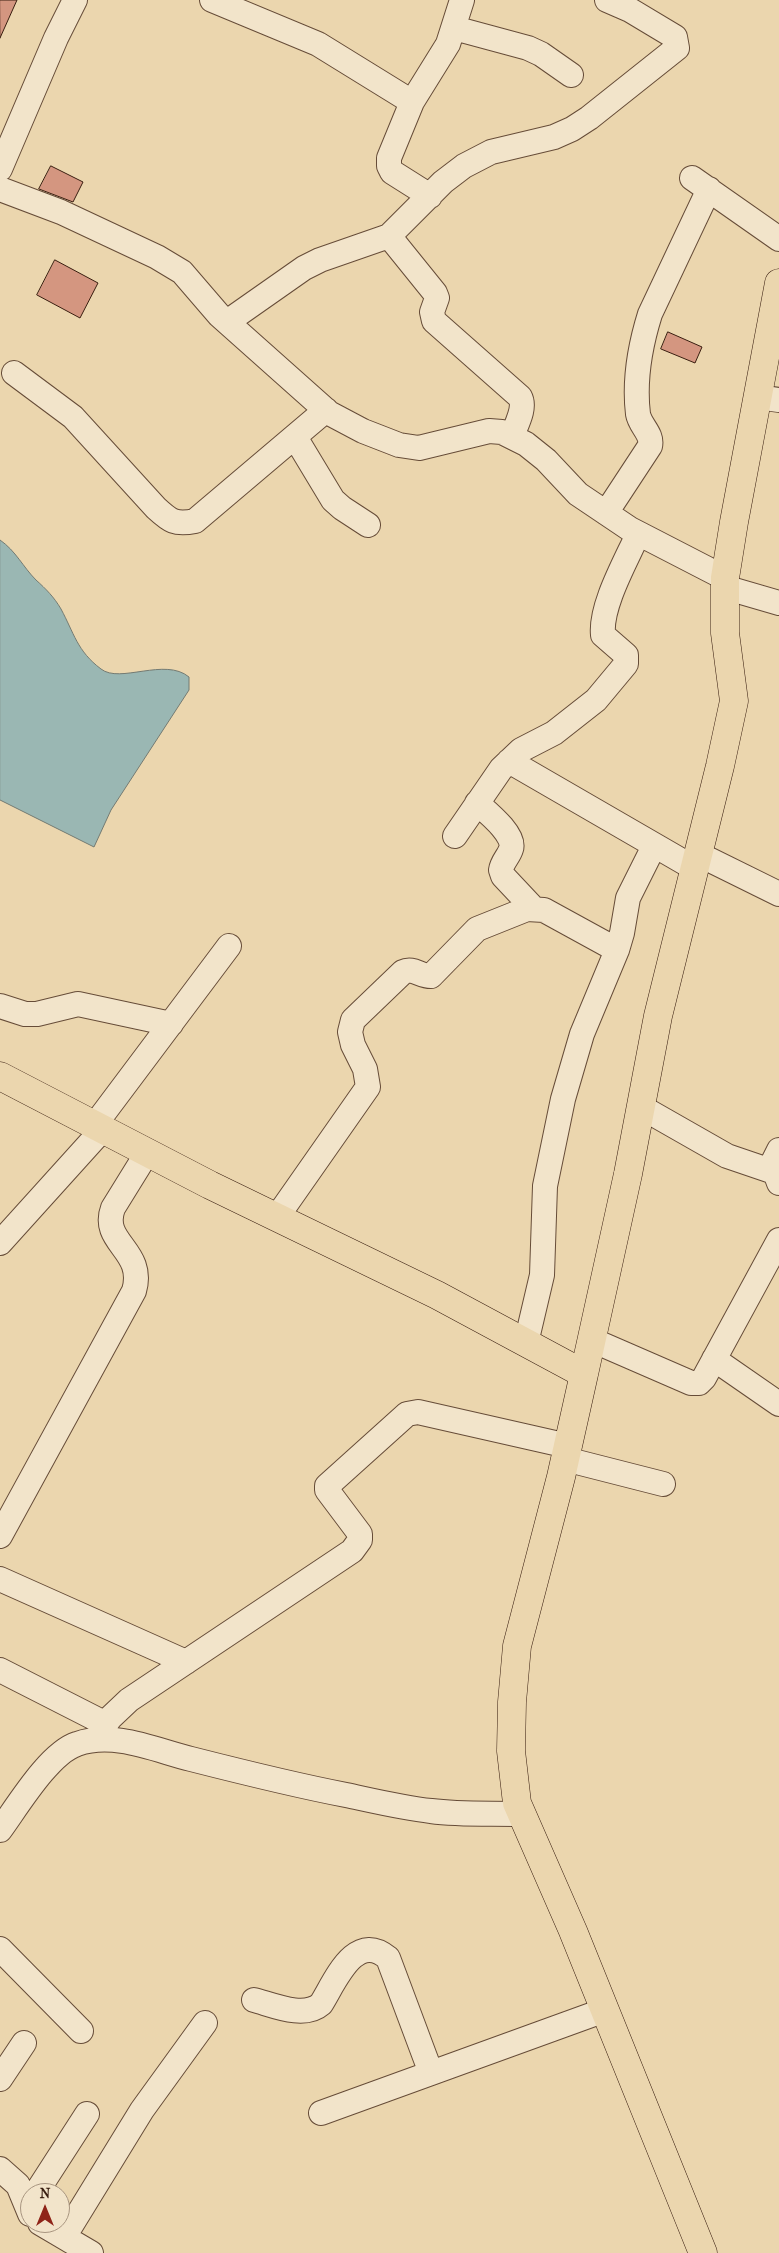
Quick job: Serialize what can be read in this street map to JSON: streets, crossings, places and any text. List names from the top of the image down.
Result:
{
  "north": "top"
}
